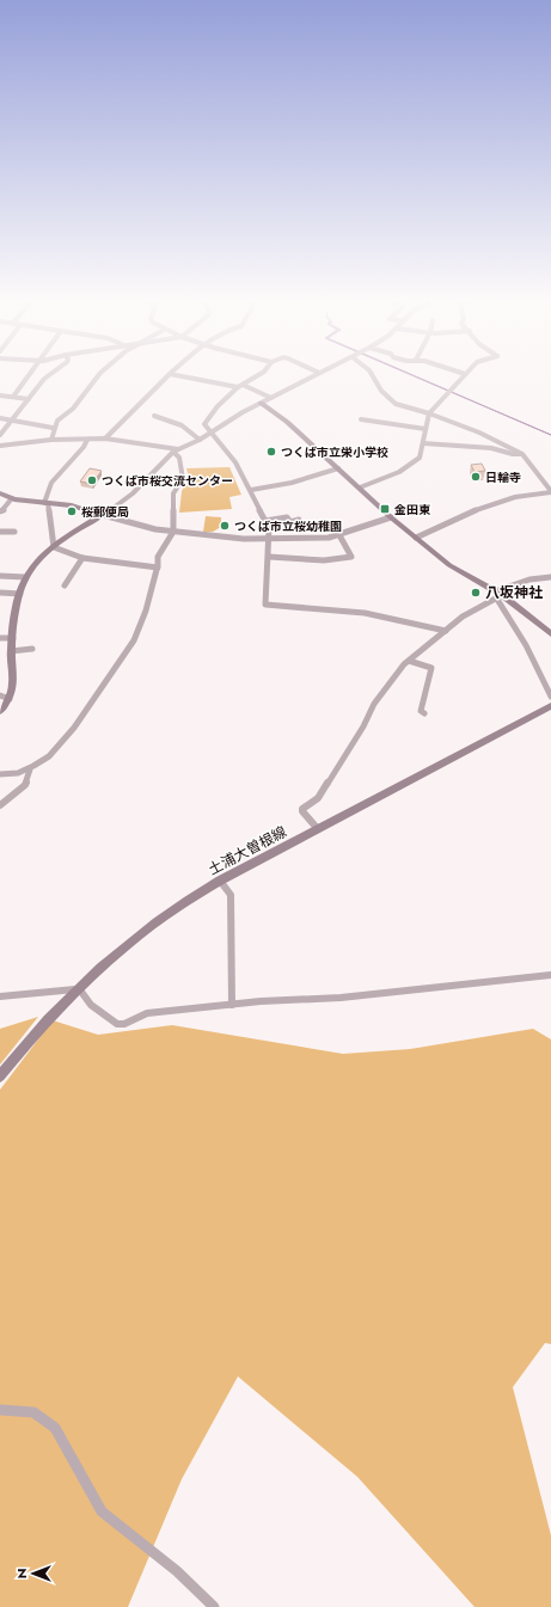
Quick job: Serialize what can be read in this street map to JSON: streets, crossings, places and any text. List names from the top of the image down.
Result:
{
  "streets": {
    "main road": ["土浦大曽根線"]
  },
  "places": {
    "other": [
      "つくば市立栄小学校",
      "日輪寺",
      "つくば市桜交流センター",
      "桜郵便局",
      "つくば市立桜幼稚園",
      "八坂神社"
    ],
    "transit": ["金田東"]
  },
  "north": "left"
}
